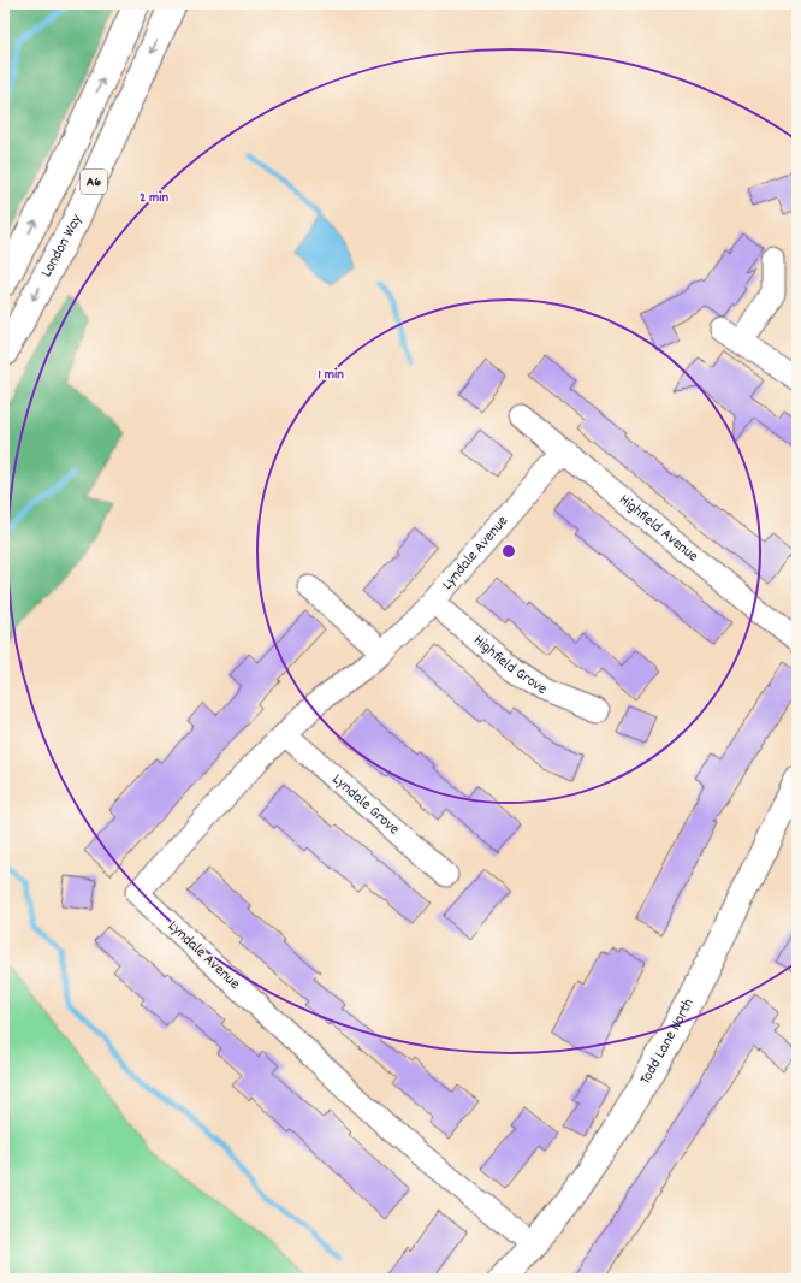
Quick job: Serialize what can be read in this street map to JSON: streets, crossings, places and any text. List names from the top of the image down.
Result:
{
  "streets": {
    "main road": ["A6", "London Way", "Todd Lane North"],
    "street": [
      "Highfield Avenue",
      "Lyndale Avenue",
      "Highfield Grove",
      "Lyndale Grove"
    ]
  },
  "crossings": [
    ["Highfield Avenue", "Lyndale Avenue"],
    ["Lyndale Avenue", "Highfield Grove"],
    ["Lyndale Avenue", "Lyndale Grove"],
    ["Lyndale Avenue", "Todd Lane North"]
  ],
  "rings": ["2 min", "1 min"]
}
